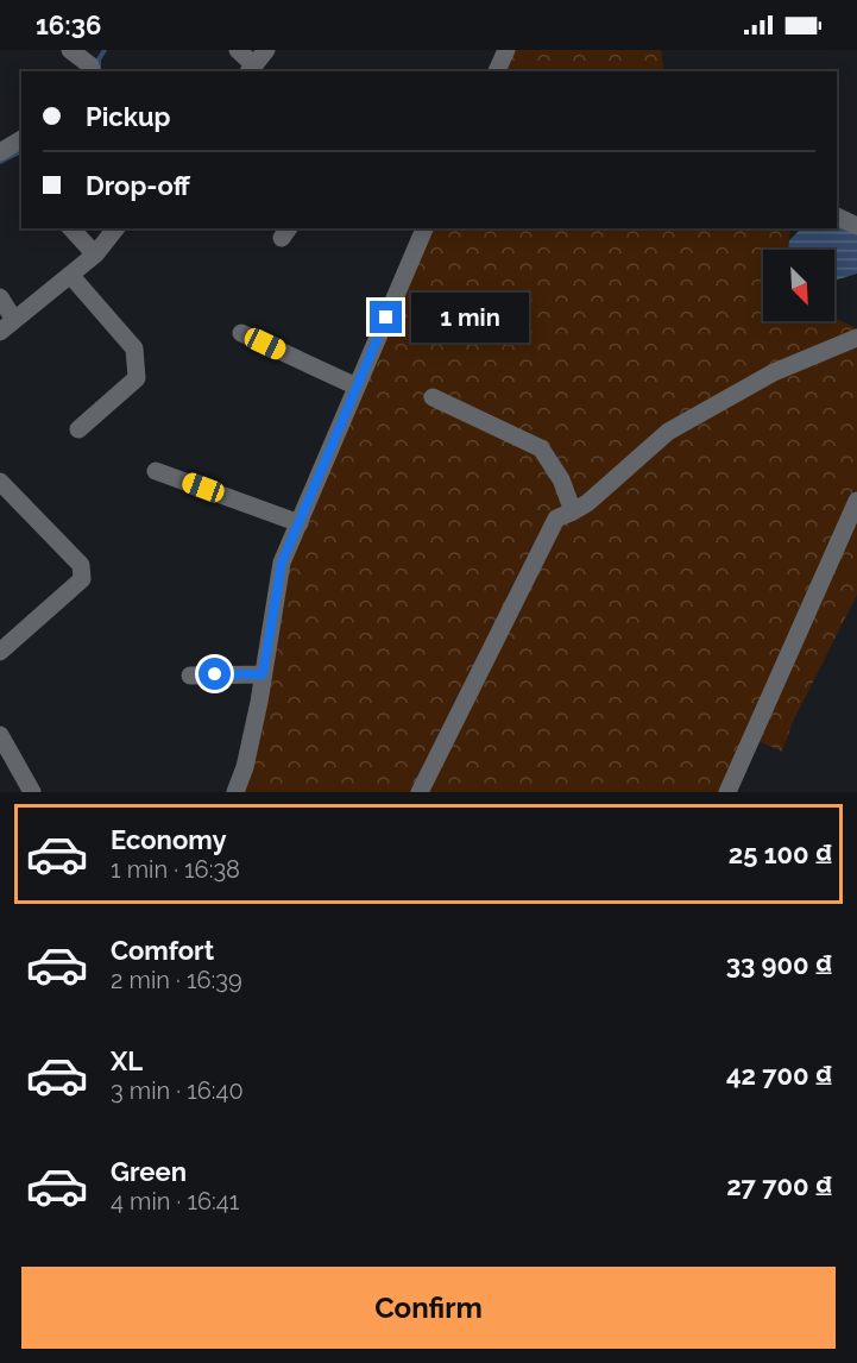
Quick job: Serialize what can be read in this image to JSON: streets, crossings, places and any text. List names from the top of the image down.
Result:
{
  "north": "bottom right",
  "page": {
    "status": "16:36",
    "banner": ["Pickup", "Drop-off"],
    "bubble": "1 min",
    "list": [
      {
        "name": "Economy",
        "note": "1 min · 16:38",
        "value": "25 100 ₫"
      },
      {
        "name": "Comfort",
        "note": "2 min · 16:39",
        "value": "33 900 ₫"
      },
      {
        "name": "XL",
        "note": "3 min · 16:40",
        "value": "42 700 ₫"
      },
      {
        "name": "Green",
        "note": "4 min · 16:41",
        "value": "27 700 ₫"
      }
    ],
    "buttons": "Confirm"
  }
}
